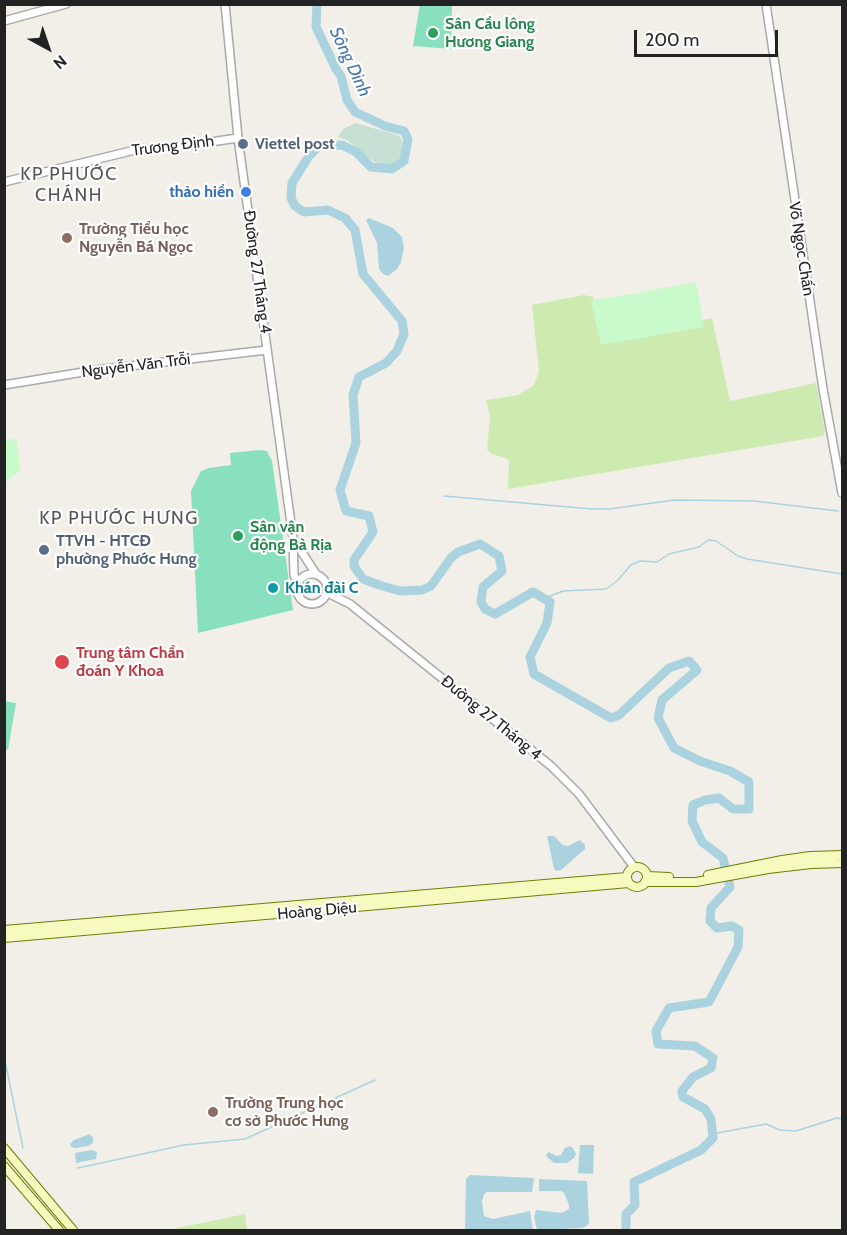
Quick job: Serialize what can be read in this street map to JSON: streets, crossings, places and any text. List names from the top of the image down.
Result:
{
  "streets": {
    "main road": ["Hoàng Diệu"],
    "street": [
      "Trương Định",
      "Võ Ngọc Chấn",
      "Đường 27 Tháng 4",
      "Nguyễn Văn Trỗi"
    ]
  },
  "crossings": [
    ["Trương Định", "Đường 27 Tháng 4"],
    ["Đường 27 Tháng 4", "Nguyễn Văn Trỗi"],
    ["Đường 27 Tháng 4", "Hoàng Diệu"]
  ],
  "districts": ["KP PHƯỚC CHÁNH", "KP PHƯỚC HƯNG"],
  "water": ["Sông Dinh"],
  "places": [
    "Sân Cầu lông Hương Giang",
    "Viettel post",
    "thảo hiền",
    "Trường Tiểu học Nguyễn Bá Ngọc",
    "Sân vận động Bà Rịa",
    "TTVH - HTCĐ phường Phước Hưng",
    "Khán đài C",
    "Trung tâm Chẩn đoán Y Khoa",
    "Trường Trung học cơ sở Phước Hưng"
  ],
  "scale_bar": "200 m",
  "north": "bottom right"
}
